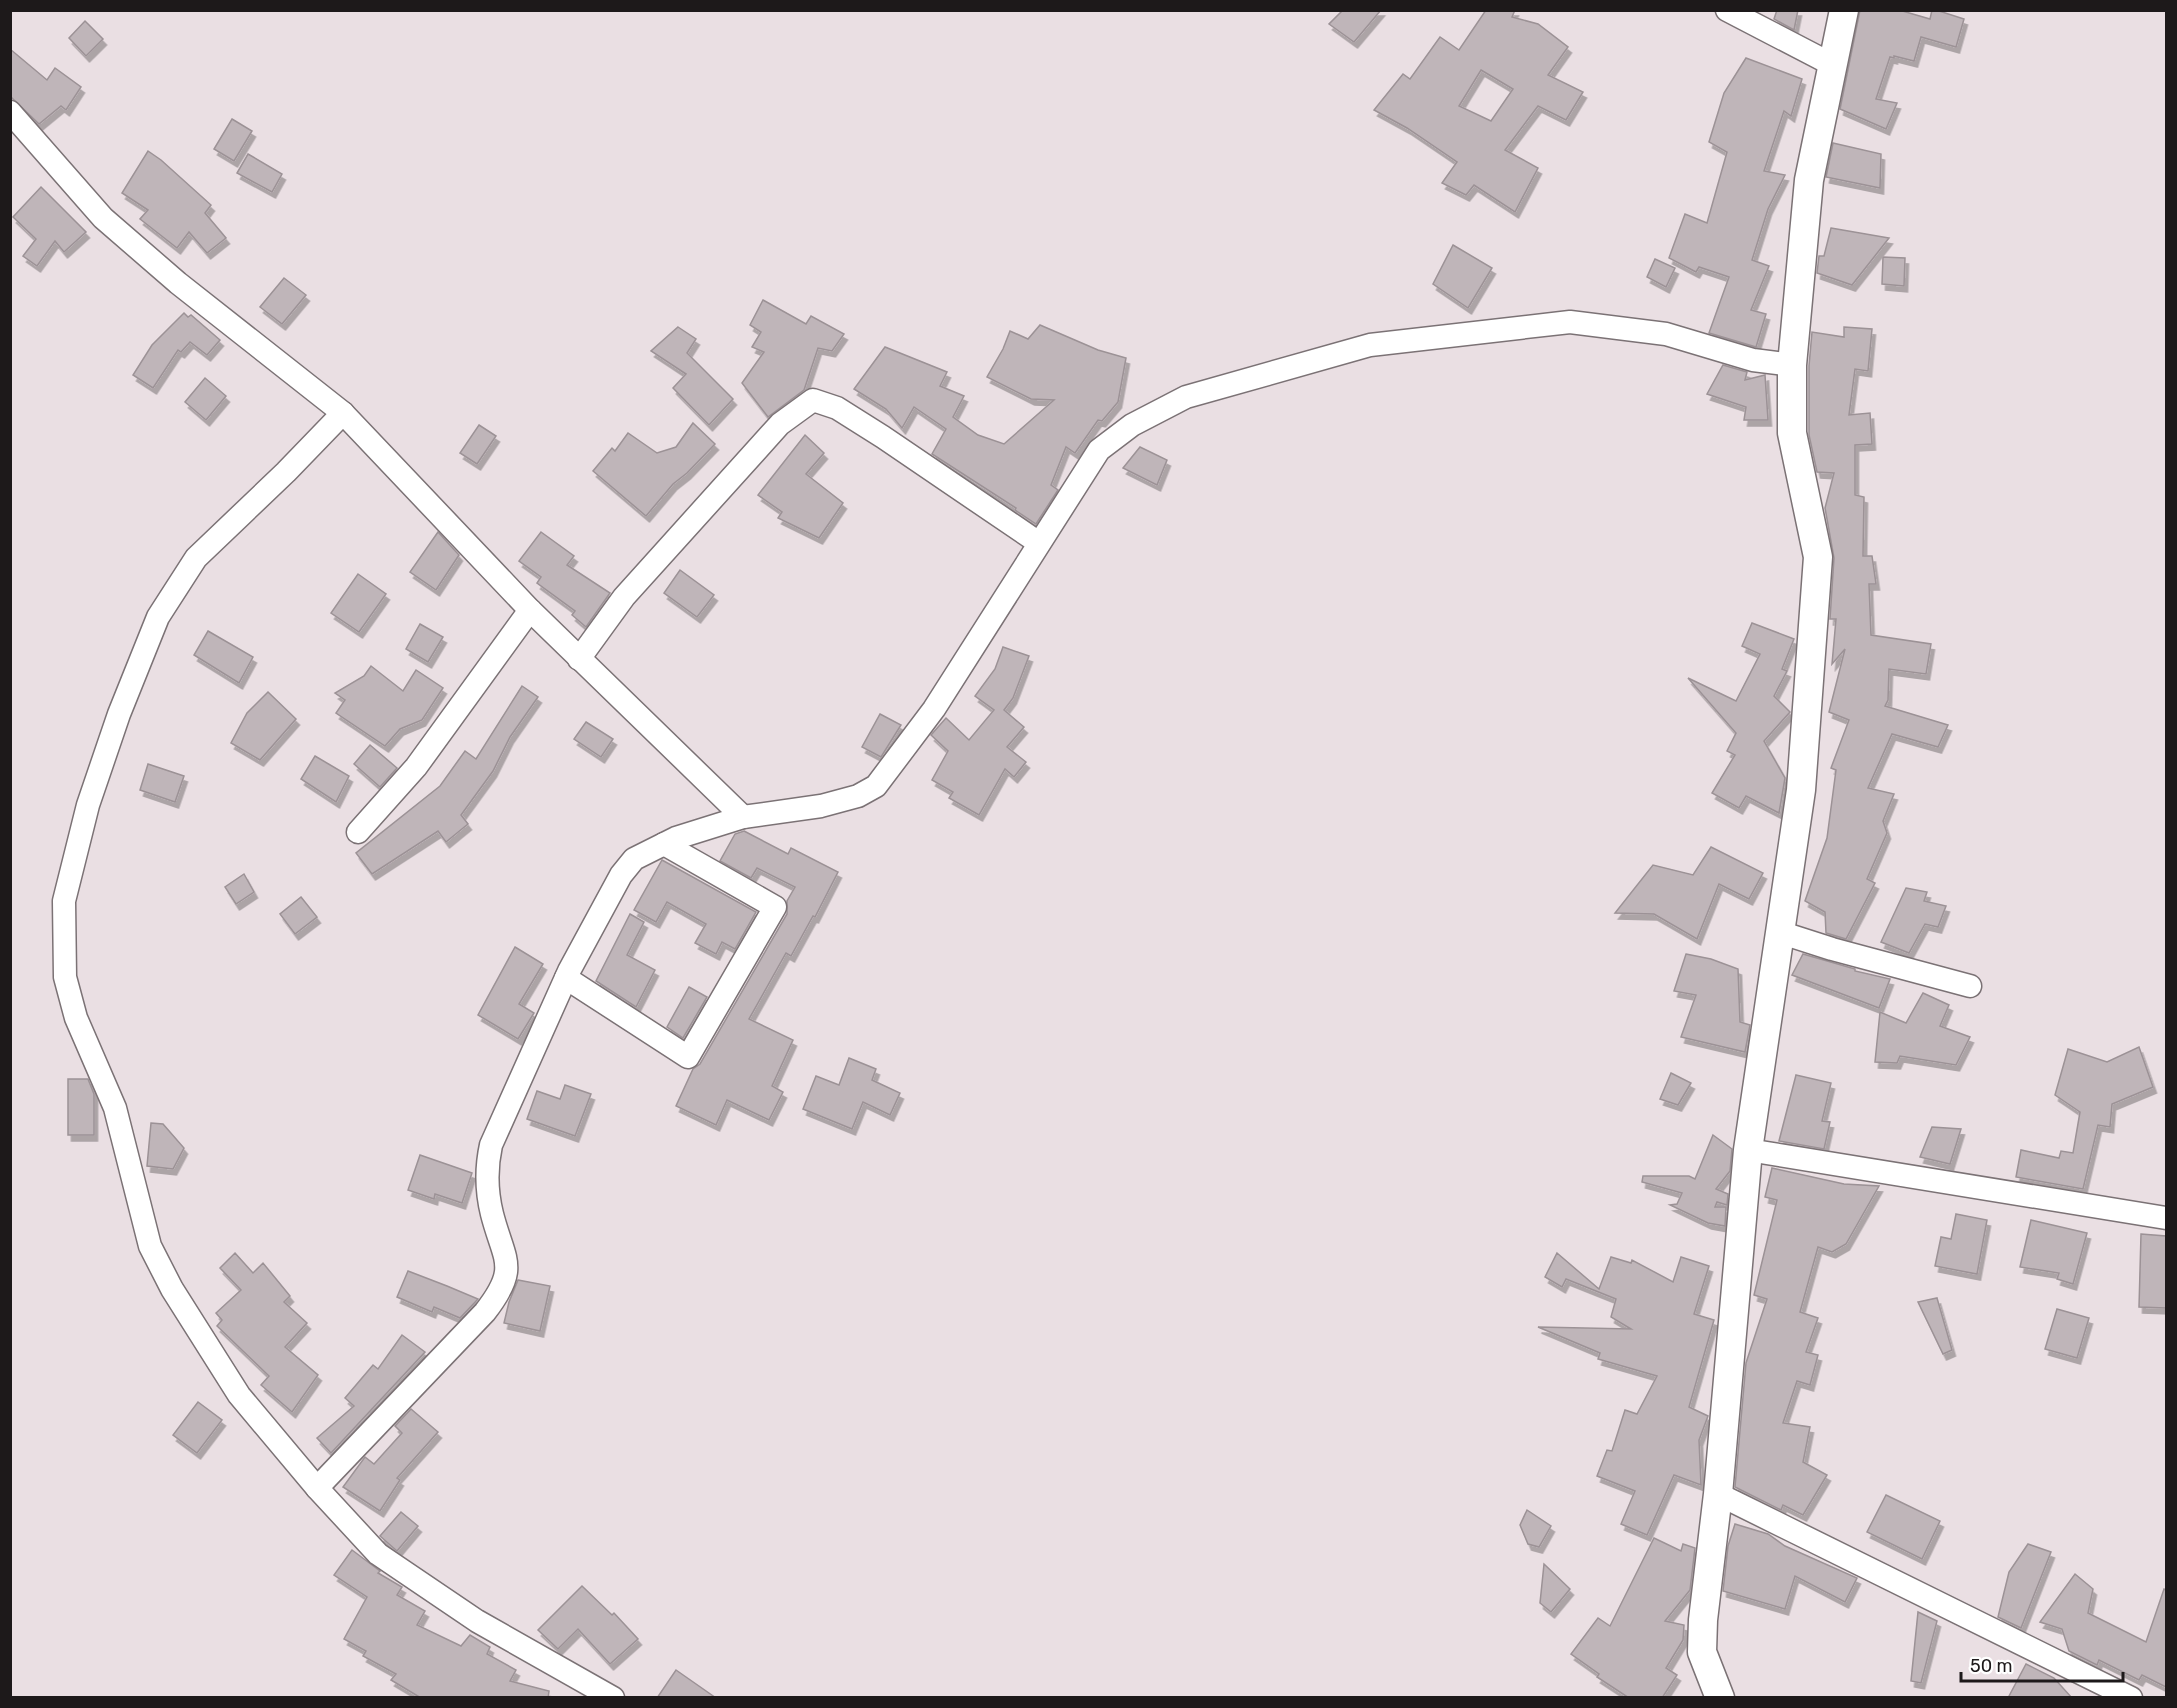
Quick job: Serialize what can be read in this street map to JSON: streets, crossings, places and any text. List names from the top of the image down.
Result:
{
  "scale_bar": "50 m"
}
